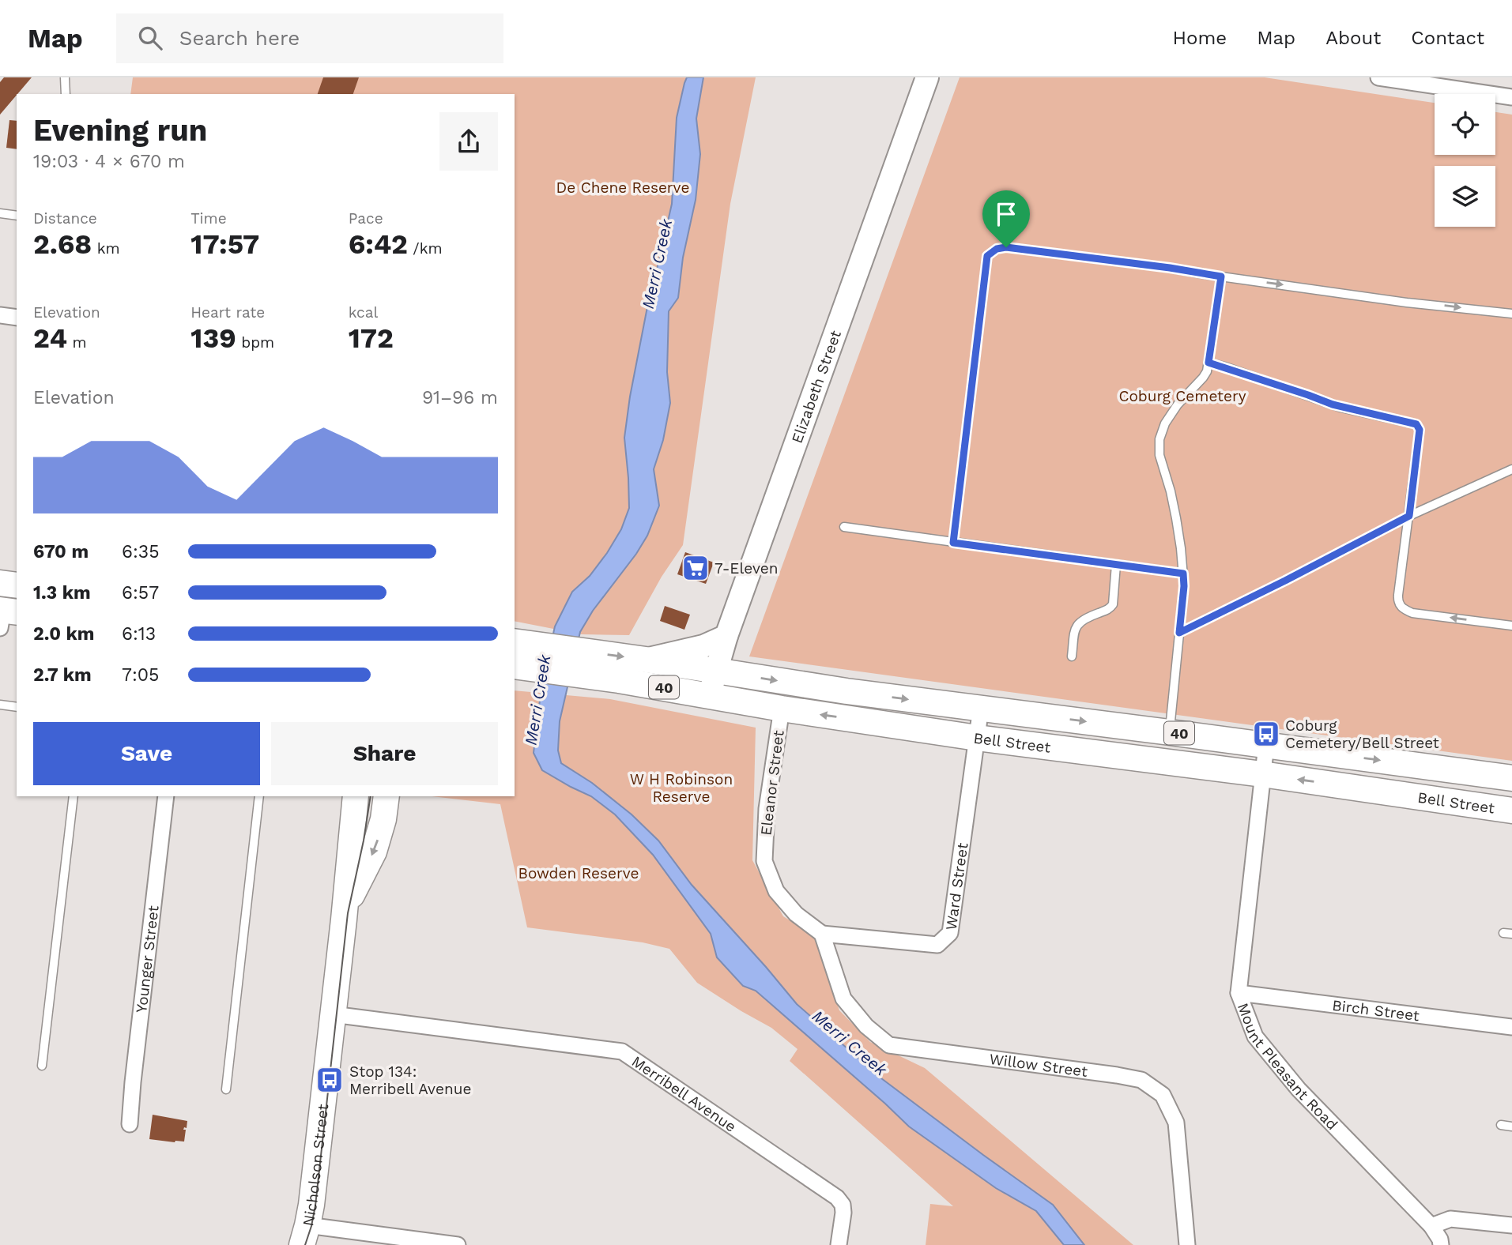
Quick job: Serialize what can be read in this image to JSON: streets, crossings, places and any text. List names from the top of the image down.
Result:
{
  "streets": {
    "main road": [
      "Elizabeth Street",
      "40",
      "Bell Street",
      "Nicholson Street"
    ],
    "street": [
      "Eleanor Street",
      "Ward Street",
      "Younger Street",
      "Birch Street",
      "Mount Pleasant Road",
      "Willow Street",
      "Merribell Avenue"
    ]
  },
  "crossings": [
    ["Elizabeth Street", "Bell Street"],
    ["Bell Street", "Eleanor Street"],
    ["Bell Street", "Ward Street"],
    ["Bell Street", "Mount Pleasant Road"],
    ["Eleanor Street", "Ward Street"],
    ["Eleanor Street", "Willow Street"],
    ["Ward Street", "Willow Street"],
    ["Birch Street", "Mount Pleasant Road"],
    ["Merribell Avenue", "Nicholson Street"]
  ],
  "water": ["Merri Creek"],
  "parks": [
    "De Chene Reserve",
    "Coburg Cemetery",
    "W H Robinson Reserve",
    "Bowden Reserve"
  ],
  "places": {
    "supermarket": ["7-Eleven"],
    "bus stop": ["Coburg Cemetery/Bell Street", "Stop 134: Merribell Avenue"]
  },
  "page": {
    "header": "Map",
    "search": "Search here",
    "nav": [
      "Home",
      "Map",
      "About",
      "Contact"
    ],
    "heading": ["Evening run", "19:03 · 4 × 670 m"],
    "stats": [
      ["Distance", "2.68 km"],
      ["Time", "17:57"],
      ["Pace", "6:42 /km"],
      ["Elevation", "24 m"],
      ["Heart rate", "139 bpm"],
      ["kcal", "172"]
    ],
    "chart": ["Elevation", "91–96 m"],
    "list": [
      {
        "name": "670 m",
        "note": "6:35"
      },
      {
        "name": "1.3 km",
        "note": "6:57"
      },
      {
        "name": "2.0 km",
        "note": "6:13"
      },
      {
        "name": "2.7 km",
        "note": "7:05"
      }
    ],
    "buttons": ["Save", "Share"]
  }
}
